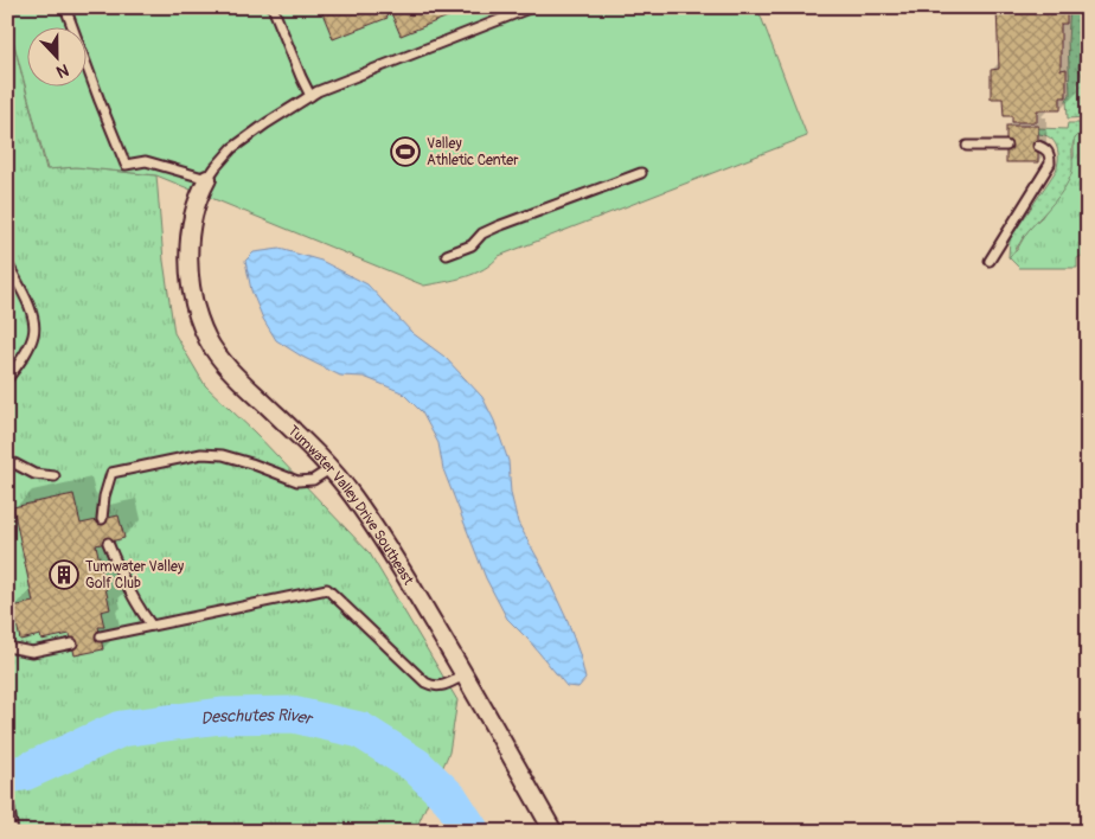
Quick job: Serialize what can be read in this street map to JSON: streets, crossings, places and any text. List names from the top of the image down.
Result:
{
  "streets": {
    "street": ["Tumwater Valley Drive Southeast"]
  },
  "water": ["Deschutes River"],
  "places": {
    "sports": ["Valley Athletic Center"],
    "building": ["Tumwater Valley Golf Club"]
  },
  "north": "bottom"
}
